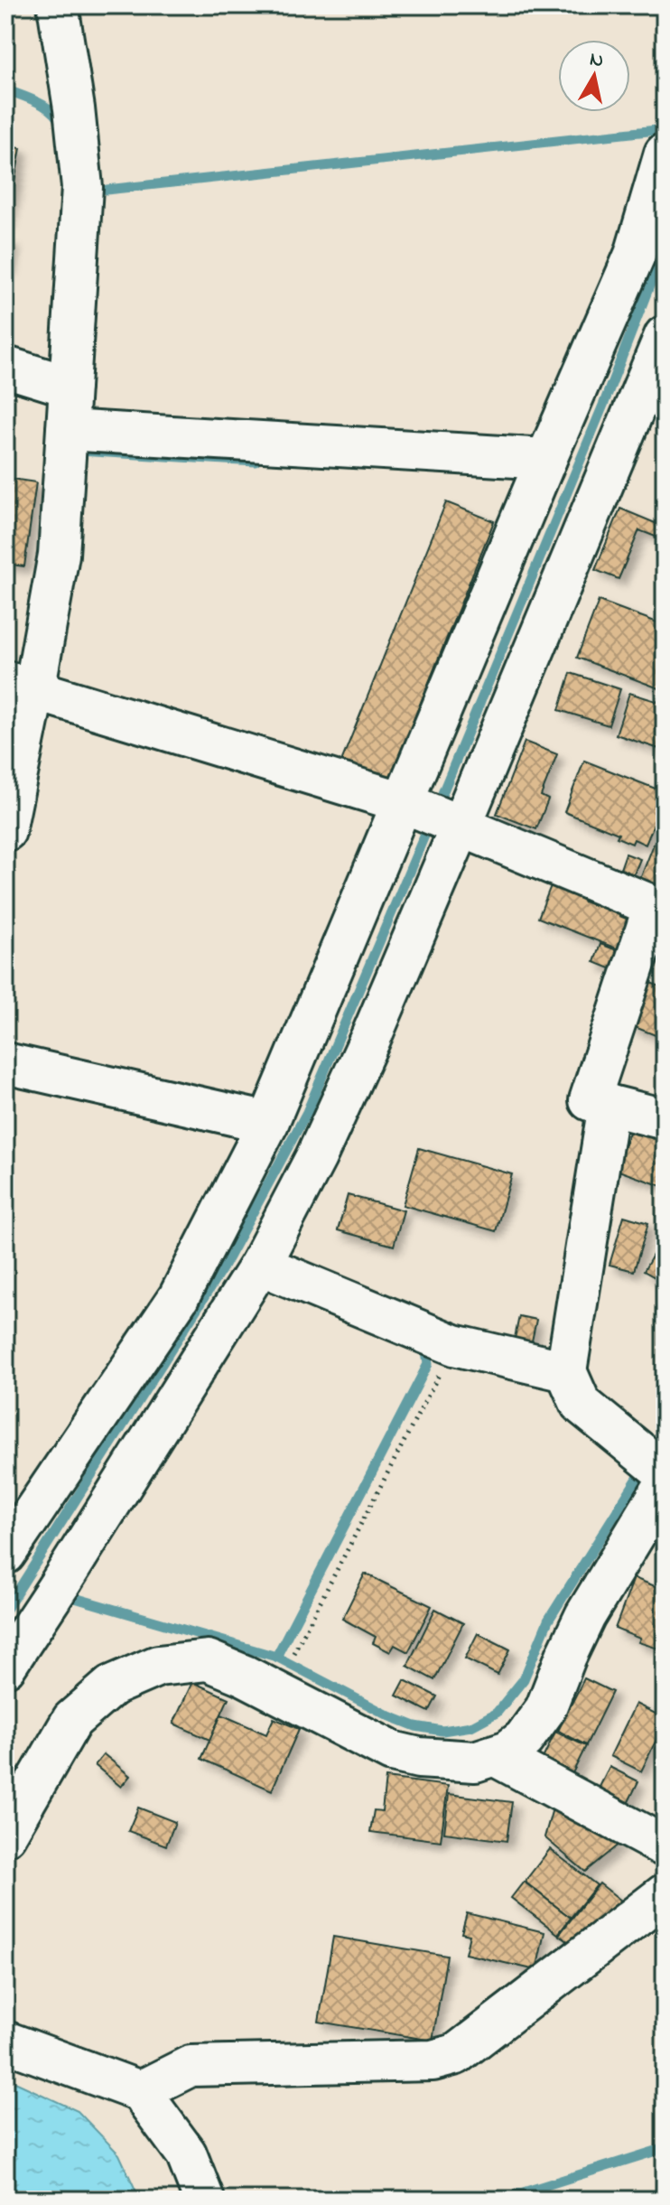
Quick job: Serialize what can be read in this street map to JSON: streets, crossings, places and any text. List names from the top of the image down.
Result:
{
  "north": "top"
}
